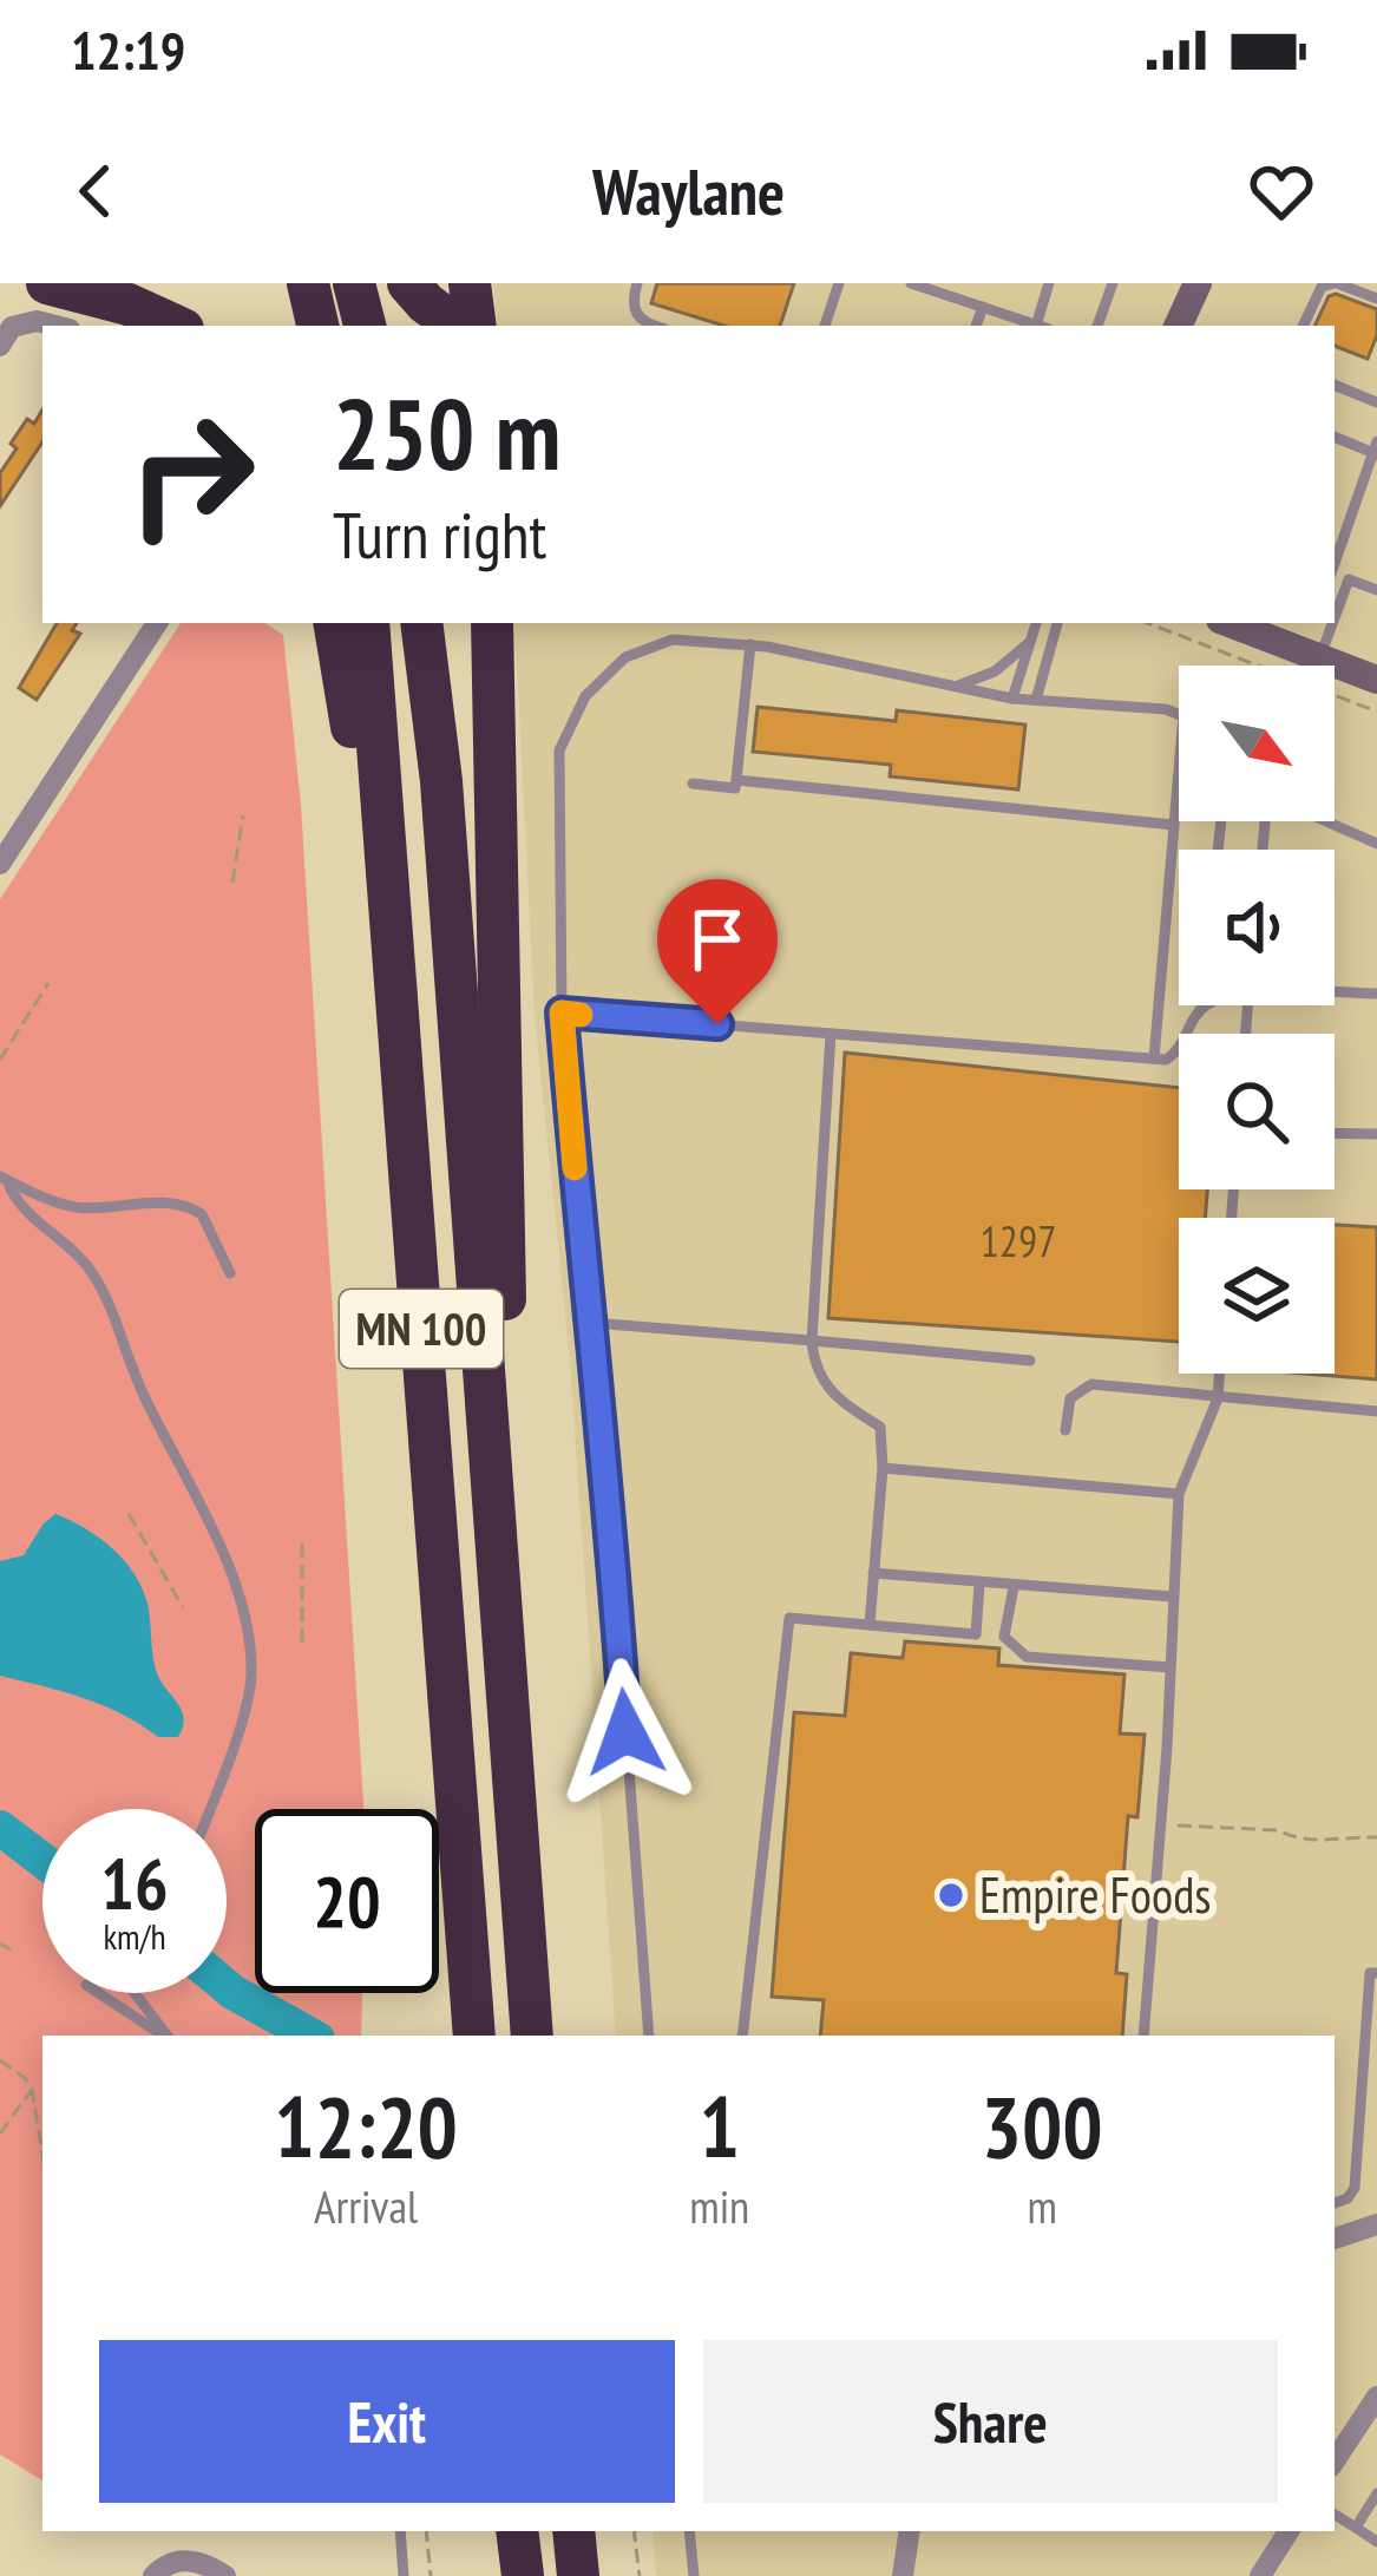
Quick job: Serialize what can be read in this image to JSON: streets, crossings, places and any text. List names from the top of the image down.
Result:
{
  "streets": {
    "highway": ["MN 100"]
  },
  "places": ["Empire Foods"],
  "house_numbers": ["1297"],
  "north": "bottom right",
  "page": {
    "status": "12:19",
    "header": "Waylane",
    "turn": ["250 m", "Turn right"],
    "speed": "16 km/h",
    "limit": "20",
    "eta": [
      "12:20",
      "Arrival",
      "1",
      "min",
      "300",
      "m"
    ],
    "buttons": ["Exit", "Share"]
  }
}
